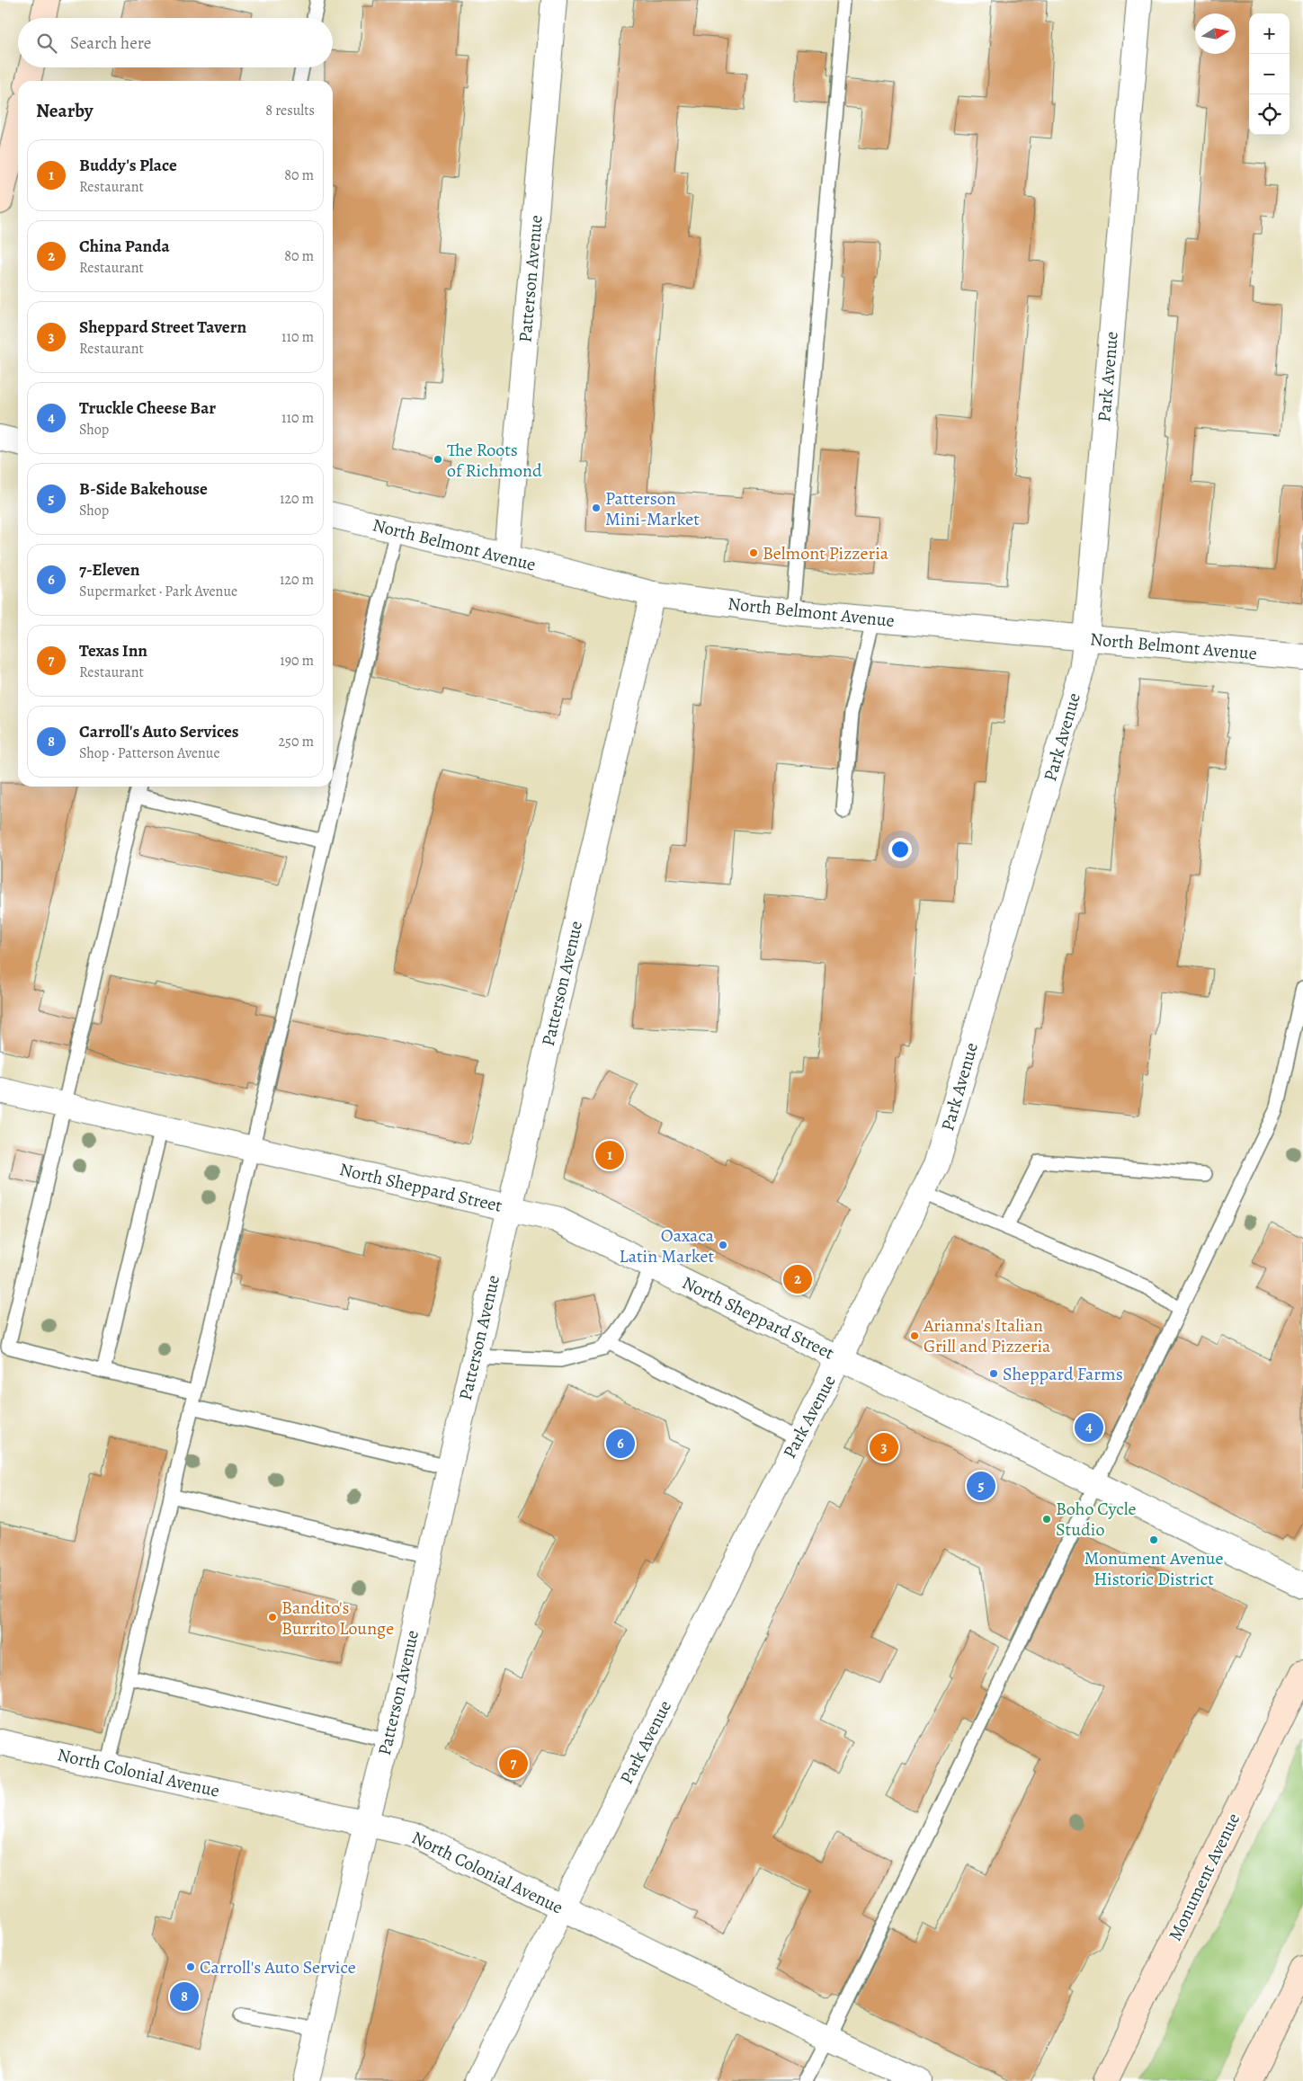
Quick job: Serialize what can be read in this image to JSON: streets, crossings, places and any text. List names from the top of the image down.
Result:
{
  "streets": {
    "street": [
      "Patterson Avenue",
      "Park Avenue",
      "North Belmont Avenue",
      "North Sheppard Street",
      "North Colonial Avenue",
      "Monument Avenue"
    ]
  },
  "crossings": [
    ["Patterson Avenue", "North Belmont Avenue"],
    ["Patterson Avenue", "North Sheppard Street"],
    ["Patterson Avenue", "North Colonial Avenue"],
    ["Park Avenue", "North Belmont Avenue"],
    ["Park Avenue", "North Sheppard Street"],
    ["Park Avenue", "North Colonial Avenue"]
  ],
  "places": [
    "The Roots of Richmond",
    "Patterson Mini-Market",
    "Belmont Pizzeria",
    "Oaxaca Latin Market",
    "Arianna's Italian Grill and Pizzeria",
    "Sheppard Farms",
    "Boho Cycle Studio",
    "Monument Avenue Historic District",
    "Bandito's Burrito Lounge",
    "Carroll's Auto Service"
  ],
  "north": "right",
  "page": {
    "map_buttons": ["+", "−"],
    "search": "Search here",
    "heading": ["Nearby", "8 results"],
    "list": [
      {
        "mark": "1",
        "name": "Buddy's Place",
        "note": "Restaurant",
        "value": "80 m"
      },
      {
        "mark": "2",
        "name": "China Panda",
        "note": "Restaurant",
        "value": "80 m"
      },
      {
        "mark": "3",
        "name": "Sheppard Street Tavern",
        "note": "Restaurant",
        "value": "110 m"
      },
      {
        "mark": "4",
        "name": "Truckle Cheese Bar",
        "note": "Shop",
        "value": "110 m"
      },
      {
        "mark": "5",
        "name": "B-Side Bakehouse",
        "note": "Shop",
        "value": "120 m"
      },
      {
        "mark": "6",
        "name": "7-Eleven",
        "note": "Supermarket · Park Avenue",
        "value": "120 m"
      },
      {
        "mark": "7",
        "name": "Texas Inn",
        "note": "Restaurant",
        "value": "190 m"
      },
      {
        "mark": "8",
        "name": "Carroll's Auto Services",
        "note": "Shop · Patterson Avenue",
        "value": "250 m"
      }
    ],
    "pins": [
      "1",
      "2",
      "4",
      "6",
      "3",
      "5",
      "7",
      "8"
    ]
  }
}
